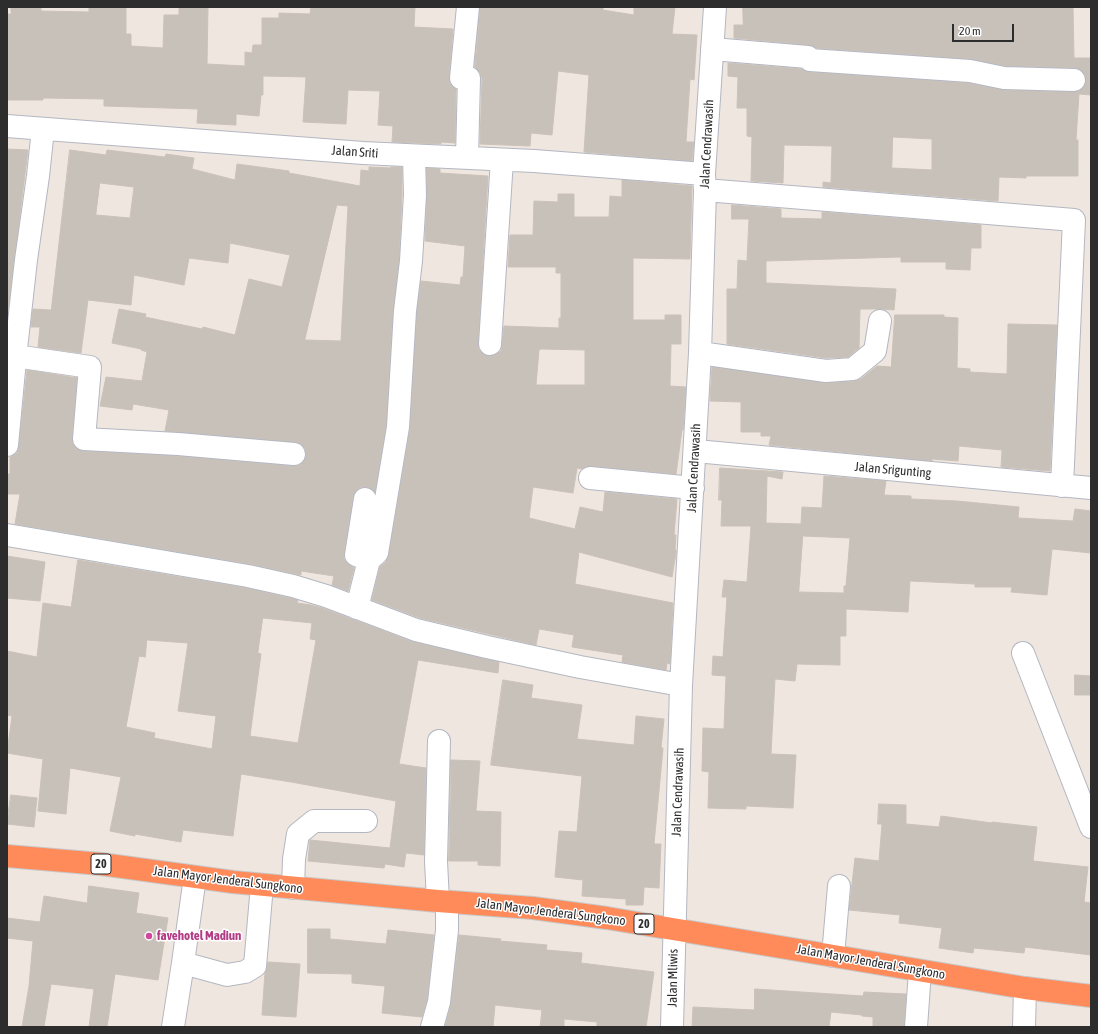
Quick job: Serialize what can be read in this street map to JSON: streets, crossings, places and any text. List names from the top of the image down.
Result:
{
  "streets": {
    "highway": ["20", "Jalan Mayor Jenderal Sungkono"],
    "street": [
      "Jalan Cendrawasih",
      "Jalan Sriti",
      "Jalan Srigunting",
      "Jalan Mliwis"
    ]
  },
  "crossings": [
    ["Jalan Cendrawasih", "Jalan Sriti"],
    ["Jalan Cendrawasih", "Jalan Srigunting"],
    ["Jalan Cendrawasih", "Jalan Mayor Jenderal Sungkono"],
    ["Jalan Cendrawasih", "Jalan Mliwis"],
    ["Jalan Sriti", "Jalan Srigunting"],
    ["Jalan Mayor Jenderal Sungkono", "Jalan Mliwis"]
  ],
  "places": ["favehotel Madiun"],
  "scale_bar": "20 m"
}
